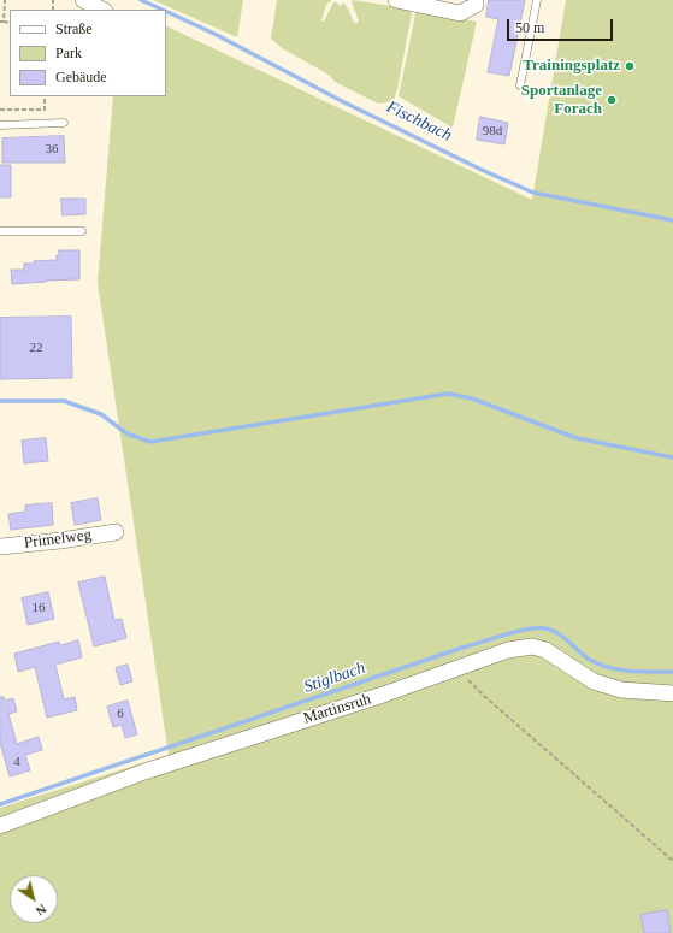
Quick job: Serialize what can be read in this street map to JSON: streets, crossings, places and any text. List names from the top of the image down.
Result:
{
  "streets": {
    "street": ["Primelweg", "Martinsruh"]
  },
  "water": ["Fischbach", "Stiglbach"],
  "places": ["Trainingsplatz", "Sportanlage Forach"],
  "house_numbers": [
    "98d",
    "36",
    "22",
    "16",
    "6",
    "4"
  ],
  "legend": ["Straße", "Park", "Gebäude"],
  "scale_bar": "50 m",
  "north": "bottom right"
}
